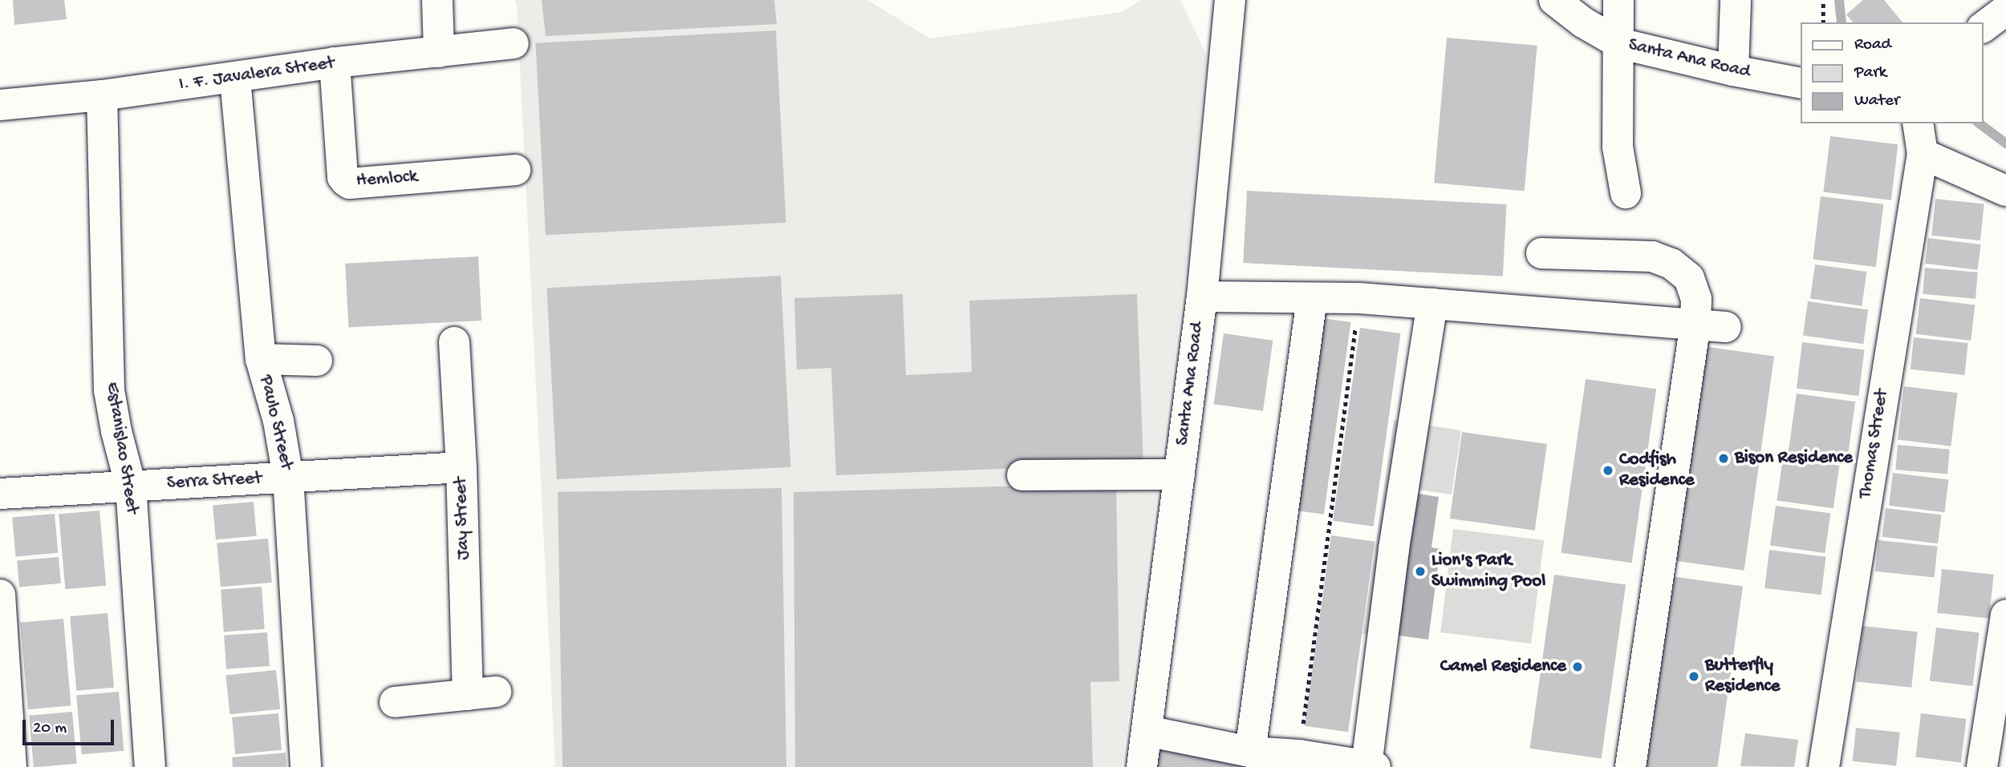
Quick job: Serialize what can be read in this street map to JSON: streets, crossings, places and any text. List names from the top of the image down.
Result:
{
  "streets": {
    "street": [
      "Santa Ana Road",
      "I. F. Javalera Street",
      "Hemlock",
      "Paulo Street",
      "Thomas Street",
      "Estanislao Street",
      "Serra Street",
      "Jay Street"
    ]
  },
  "crossings": [
    ["I. F. Javalera Street", "Hemlock"],
    ["I. F. Javalera Street", "Paulo Street"],
    ["I. F. Javalera Street", "Estanislao Street"],
    ["Paulo Street", "Serra Street"],
    ["Estanislao Street", "Serra Street"],
    ["Serra Street", "Jay Street"]
  ],
  "places": [
    "Bison Residence",
    "Codfish Residence",
    "Lion's Park Swimming Pool",
    "Camel Residence",
    "Butterfly Residence"
  ],
  "legend": ["Road", "Park", "Water"],
  "scale_bar": "20 m"
}
